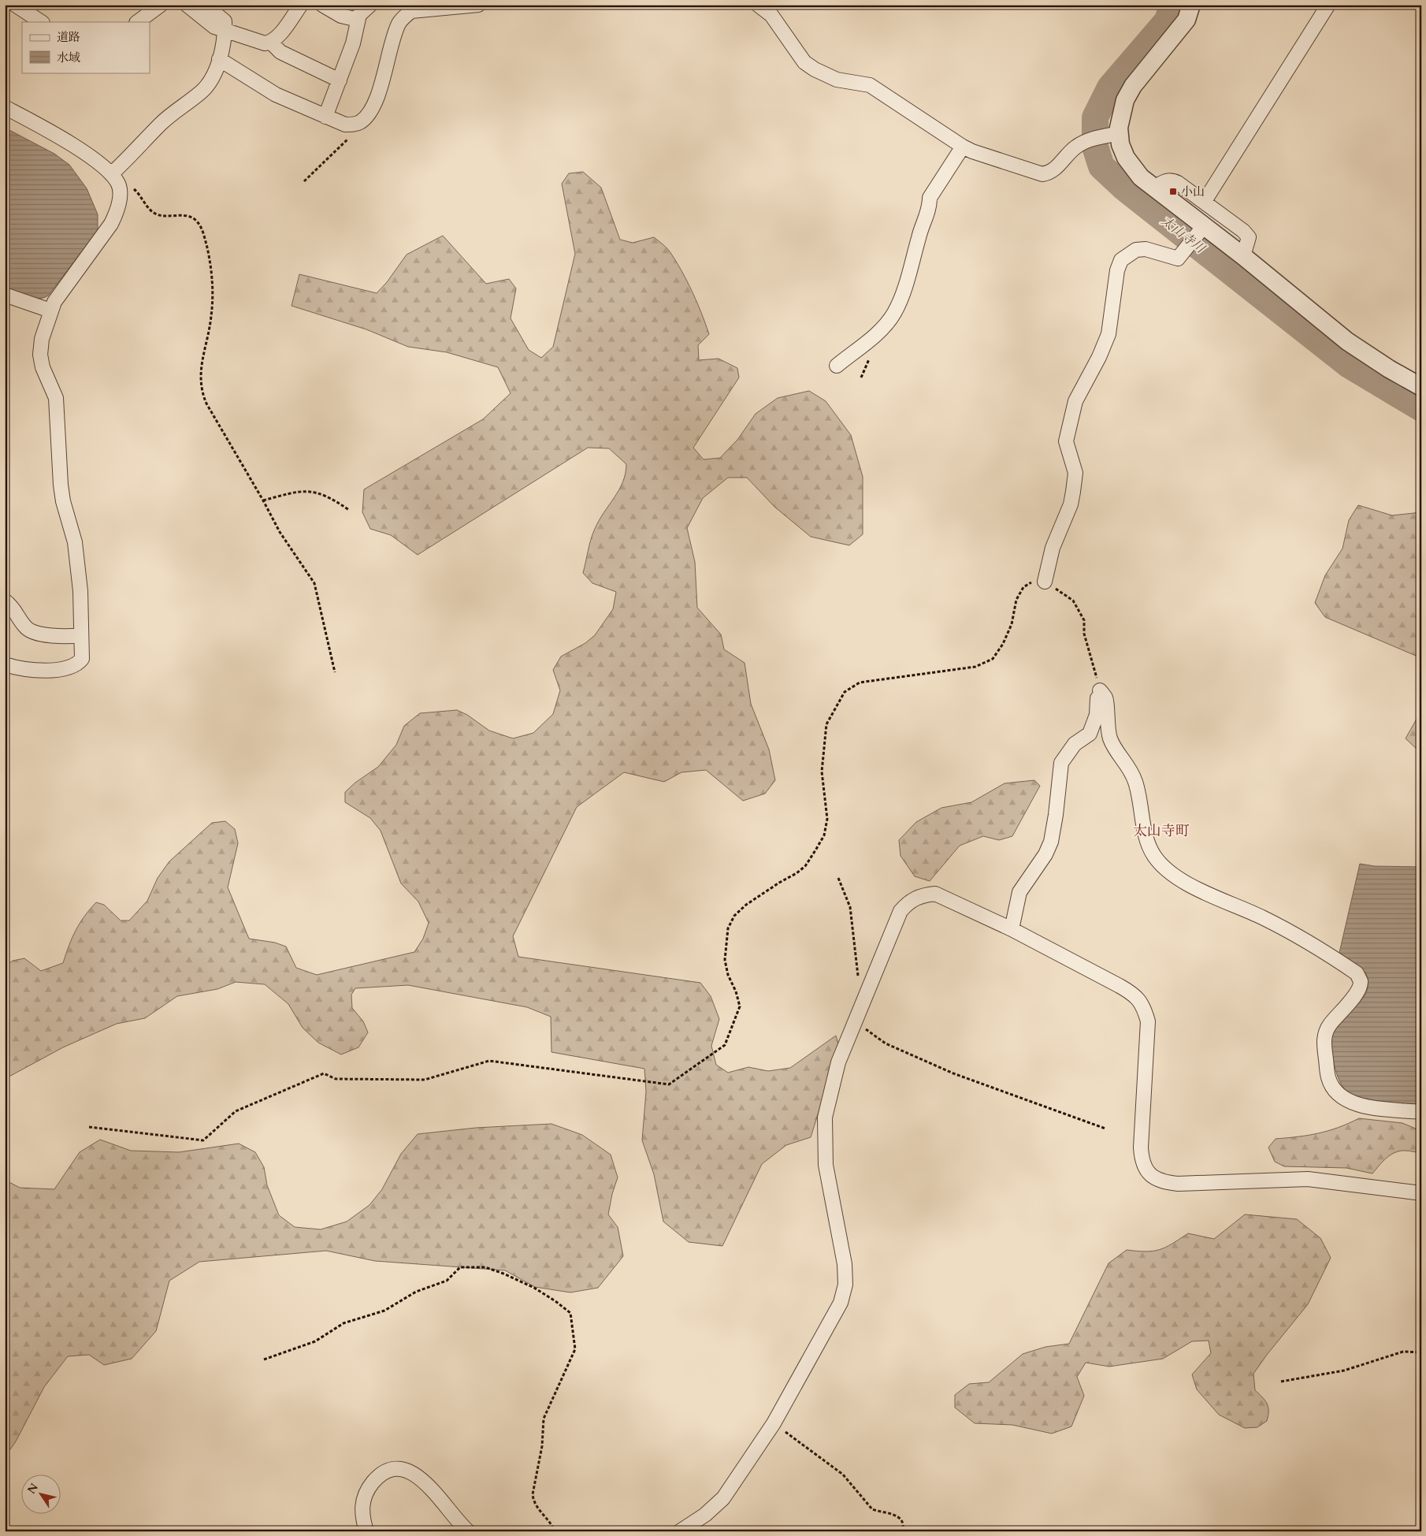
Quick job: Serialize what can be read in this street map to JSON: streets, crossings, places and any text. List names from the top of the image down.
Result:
{
  "districts": ["太山寺町"],
  "water": ["太山寺川"],
  "places": {
    "transit": ["小山"]
  },
  "legend": ["道路", "水域"],
  "north": "top left"
}
